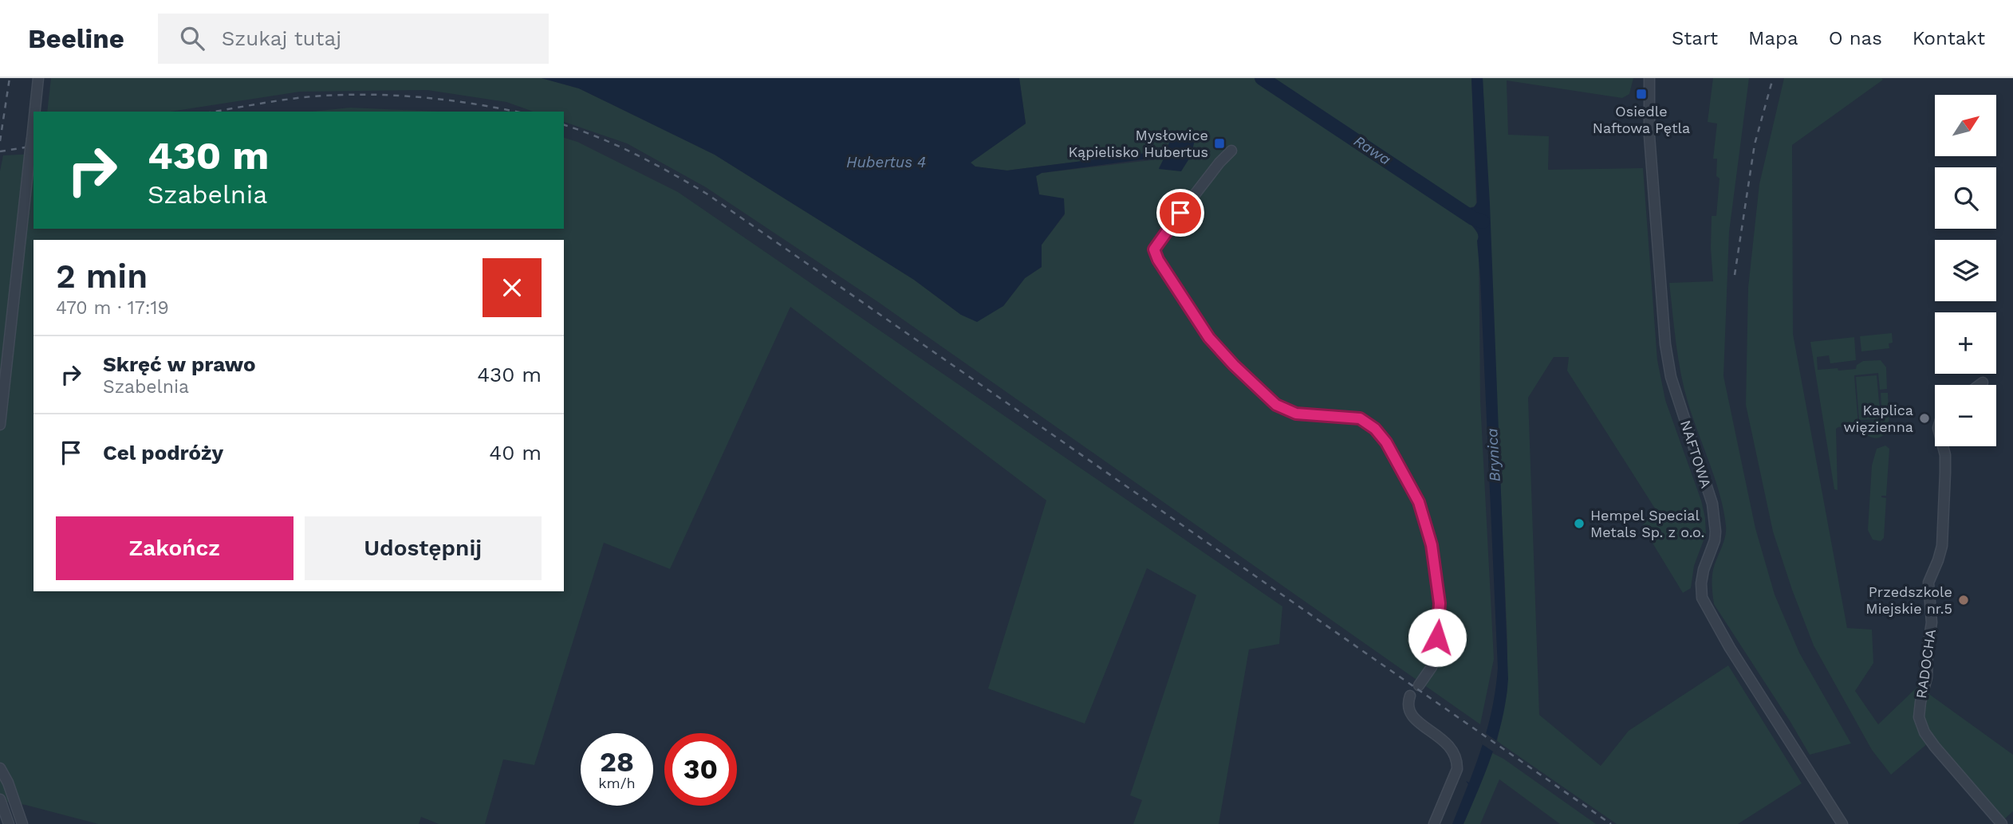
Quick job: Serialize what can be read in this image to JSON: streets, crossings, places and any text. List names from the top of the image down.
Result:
{
  "streets": {
    "street": ["NAFTOWA", "RADOCHA"]
  },
  "water": ["Rawa", "Hubertus 4", "Brynica"],
  "places": {
    "transit": ["Osiedle Naftowa Pętla", "Mysłowice Kąpielisko Hubertus"],
    "other": ["Kaplica więzienna", "Hempel Special Metals Sp. z o.o.", "Przedszkole Miejskie nr.5"]
  },
  "north": "top right",
  "page": {
    "header": "Beeline",
    "search": "Szukaj tutaj",
    "nav": [
      "Start",
      "Mapa",
      "O nas",
      "Kontakt"
    ],
    "map_buttons": ["+", "−"],
    "turn": ["430 m", "Szabelnia"],
    "heading": ["2 min", "470 m · 17:19"],
    "list": [
      {
        "name": "Skręć w prawo",
        "note": "Szabelnia",
        "value": "430 m"
      },
      {
        "name": "Cel podróży",
        "value": "40 m"
      }
    ],
    "buttons": ["Zakończ", "Udostępnij"],
    "speed": "28 km/h",
    "limit": "30"
  }
}
